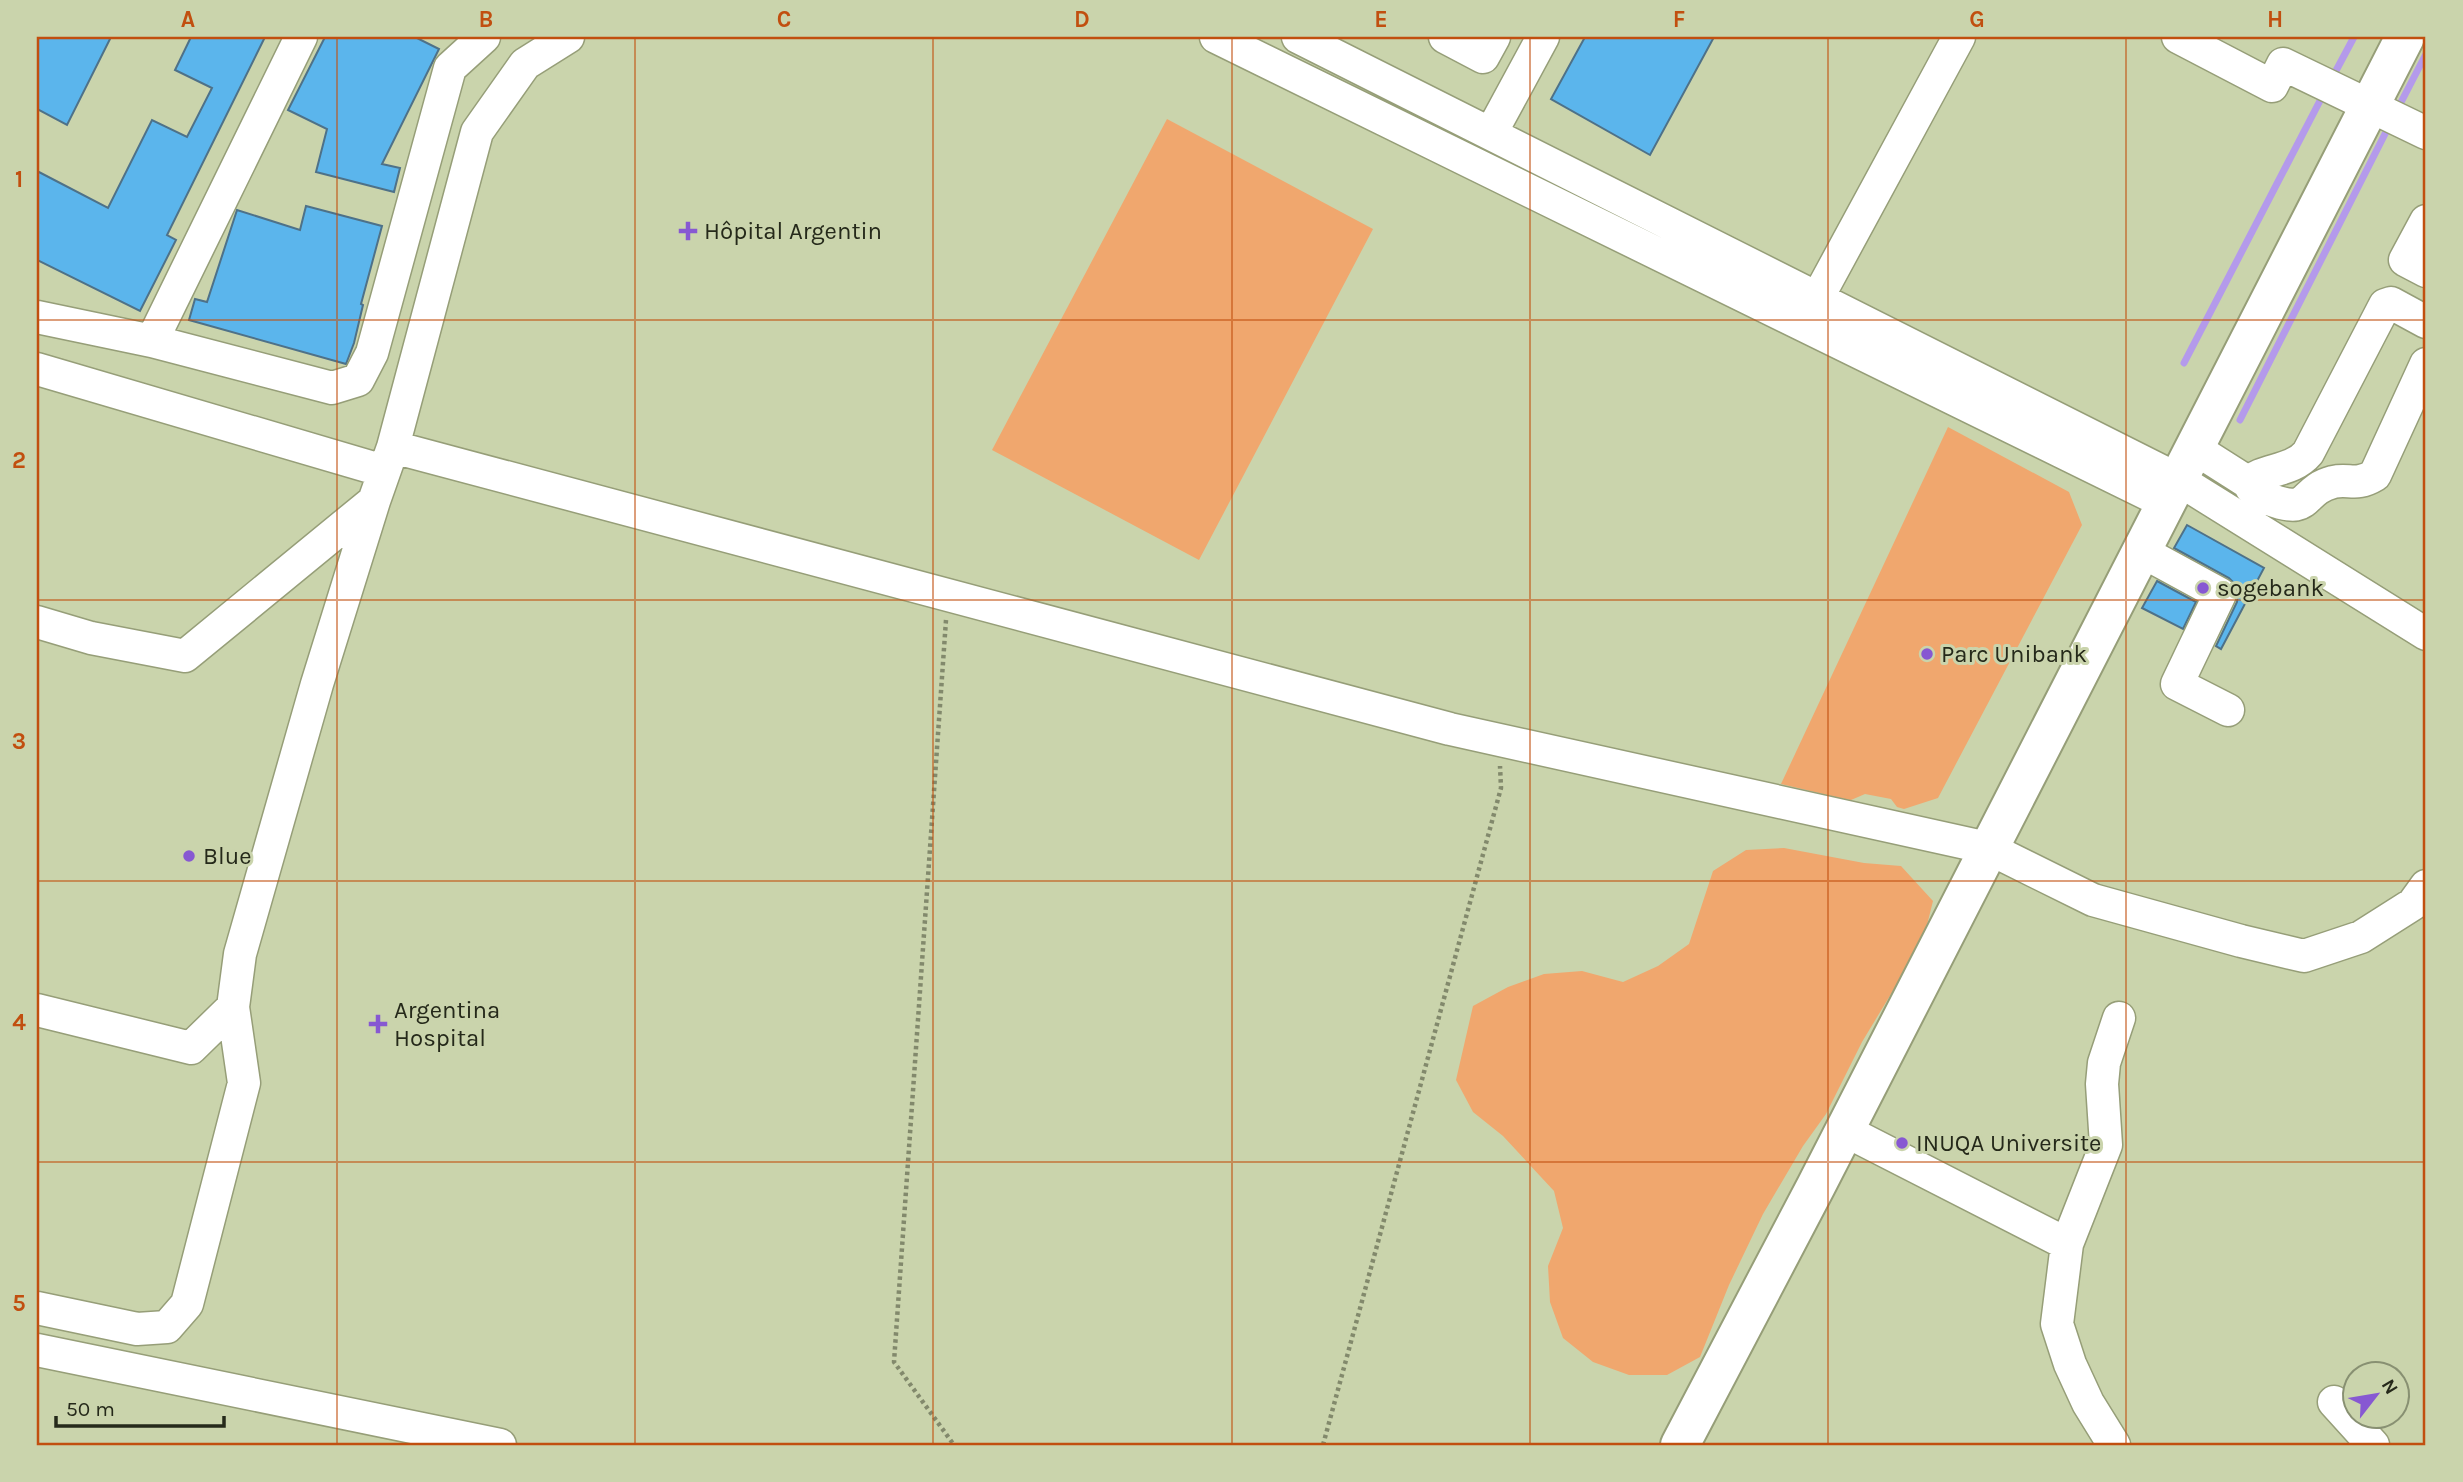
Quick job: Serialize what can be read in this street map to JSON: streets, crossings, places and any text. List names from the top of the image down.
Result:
{
  "places": {
    "health": ["Hôpital Argentin", "Argentina Hospital"],
    "other": [
      "sogebank",
      "Parc Unibank",
      "Blue",
      "INUQA Universite"
    ]
  },
  "scale_bar": "50 m",
  "north": "top right",
  "grid": {
    "columns": [
      "A",
      "B",
      "C",
      "D",
      "E",
      "F",
      "G",
      "H"
    ],
    "rows": [
      "1",
      "2",
      "3",
      "4",
      "5"
    ]
  }
}
